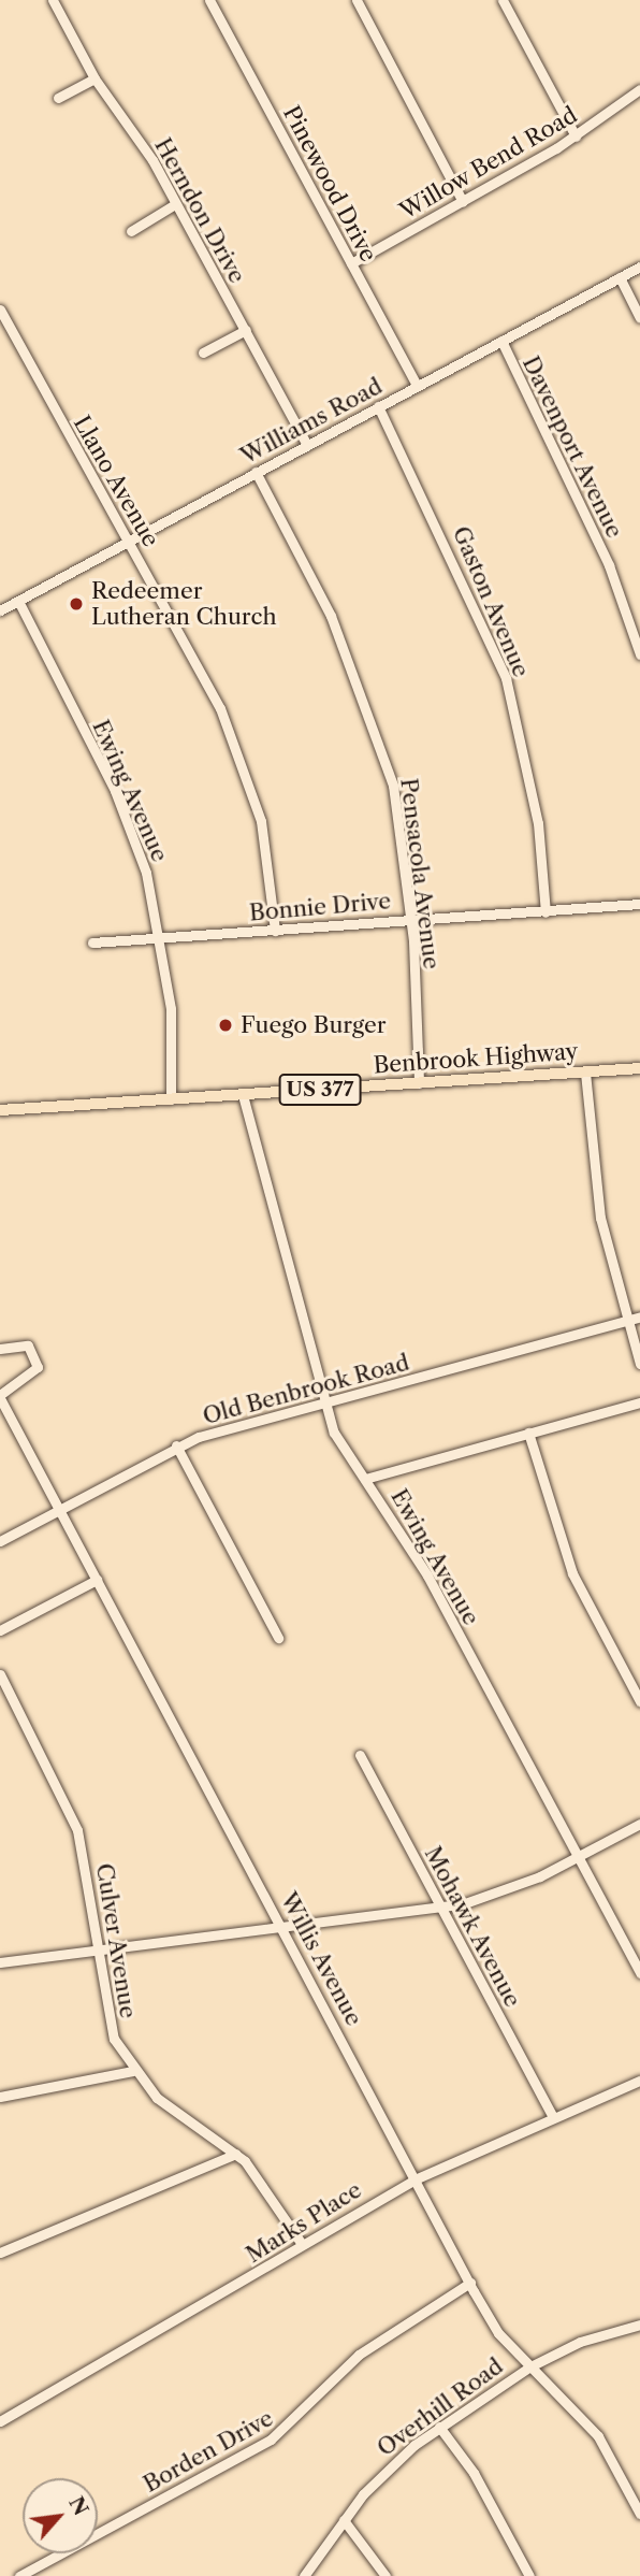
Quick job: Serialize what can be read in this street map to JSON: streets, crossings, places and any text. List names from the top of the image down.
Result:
{
  "streets": {
    "main road": ["Benbrook Highway", "US 377"],
    "street": [
      "Willow Bend Road",
      "Pinewood Drive",
      "Herndon Drive",
      "Williams Road",
      "Davenport Avenue",
      "Llano Avenue",
      "Gaston Avenue",
      "Ewing Avenue",
      "Pensacola Avenue",
      "Bonnie Drive",
      "Old Benbrook Road",
      "Mohawk Avenue",
      "Culver Avenue",
      "Willis Avenue",
      "Marks Place",
      "Overhill Road",
      "Borden Drive"
    ]
  },
  "crossings": [
    ["Willow Bend Road", "Pinewood Drive"],
    ["Pinewood Drive", "Williams Road"],
    ["Herndon Drive", "Williams Road"],
    ["Williams Road", "Davenport Avenue"],
    ["Williams Road", "Llano Avenue"],
    ["Williams Road", "Gaston Avenue"],
    ["Williams Road", "Ewing Avenue"],
    ["Williams Road", "Pensacola Avenue"],
    ["Llano Avenue", "Bonnie Drive"],
    ["Gaston Avenue", "Bonnie Drive"],
    ["Ewing Avenue", "Bonnie Drive"],
    ["Ewing Avenue", "Benbrook Highway"],
    ["Ewing Avenue", "Old Benbrook Road"],
    ["Pensacola Avenue", "Bonnie Drive"],
    ["Pensacola Avenue", "Benbrook Highway"],
    ["Old Benbrook Road", "Willis Avenue"],
    ["Mohawk Avenue", "Marks Place"],
    ["Culver Avenue", "Marks Place"],
    ["Willis Avenue", "Marks Place"],
    ["Willis Avenue", "Overhill Road"],
    ["Willis Avenue", "Borden Drive"]
  ],
  "places": ["Redeemer Lutheran Church", "Fuego Burger"],
  "north": "top right"
}
